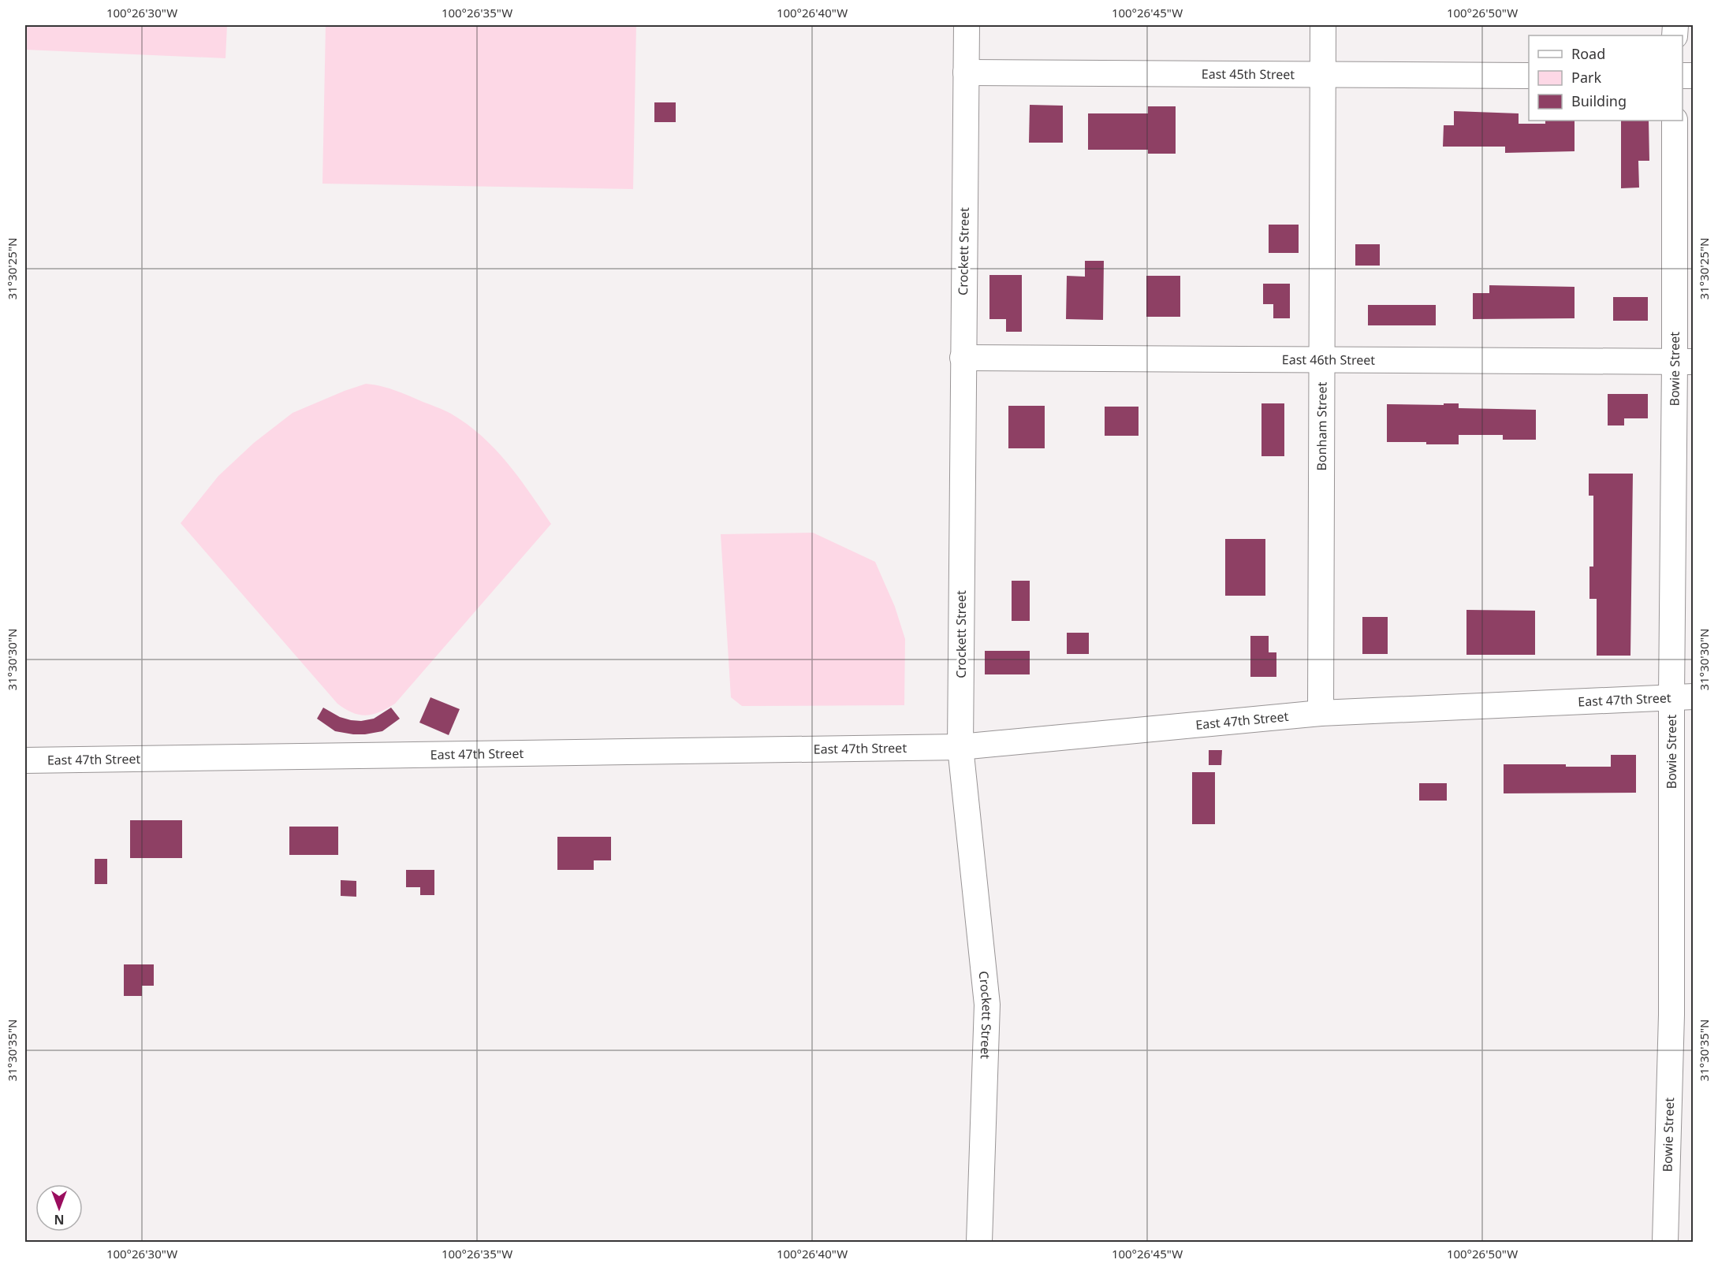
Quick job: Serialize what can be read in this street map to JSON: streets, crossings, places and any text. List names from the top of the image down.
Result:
{
  "streets": {
    "street": [
      "East 45th Street",
      "Crockett Street",
      "East 46th Street",
      "Bowie Street",
      "Bonham Street",
      "East 47th Street"
    ]
  },
  "crossings": [
    ["East 45th Street", "Crockett Street"],
    ["East 45th Street", "Bonham Street"],
    ["Crockett Street", "East 46th Street"],
    ["Crockett Street", "East 47th Street"],
    ["East 46th Street", "Bowie Street"],
    ["East 46th Street", "Bonham Street"],
    ["Bowie Street", "East 47th Street"],
    ["Bonham Street", "East 47th Street"]
  ],
  "legend": ["Road", "Park", "Building"],
  "north": "bottom",
  "coordinates": [
    "100°26'30\"W",
    "100°26'35\"W",
    "100°26'40\"W",
    "100°26'45\"W",
    "100°26'50\"W",
    "31°30'25\"N",
    "31°30'30\"N",
    "31°30'35\"N"
  ]
}
